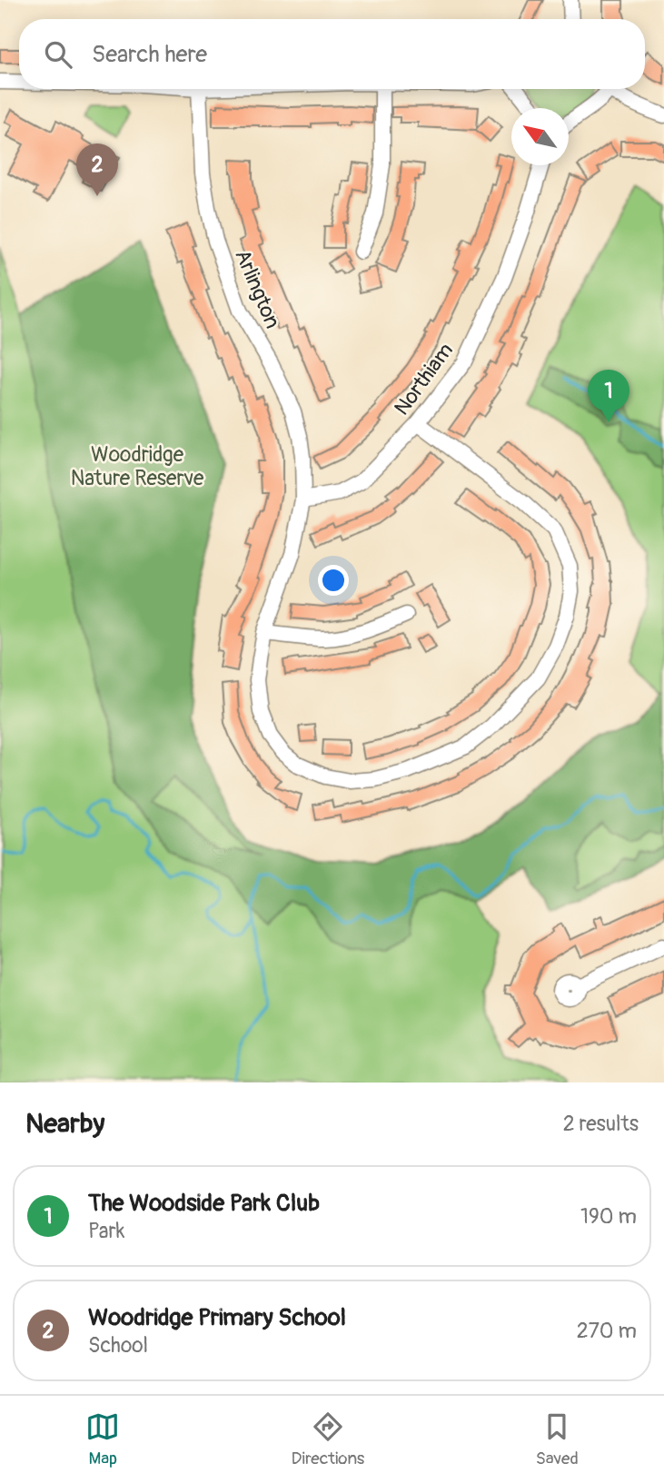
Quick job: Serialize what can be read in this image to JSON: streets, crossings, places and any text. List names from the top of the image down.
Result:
{
  "streets": {
    "street": ["Arlington", "Northiam"]
  },
  "crossings": [
    ["Arlington", "Northiam"]
  ],
  "parks": ["Woodridge Nature Reserve"],
  "north": "top left",
  "page": {
    "search": "Search here",
    "pins": ["2", "1"],
    "heading": ["Nearby", "2 results"],
    "list": [
      {
        "mark": "1",
        "name": "The Woodside Park Club",
        "note": "Park",
        "value": "190 m"
      },
      {
        "mark": "2",
        "name": "Woodridge Primary School",
        "note": "School",
        "value": "270 m"
      }
    ],
    "nav": ["Map", "Directions", "Saved"]
  }
}
